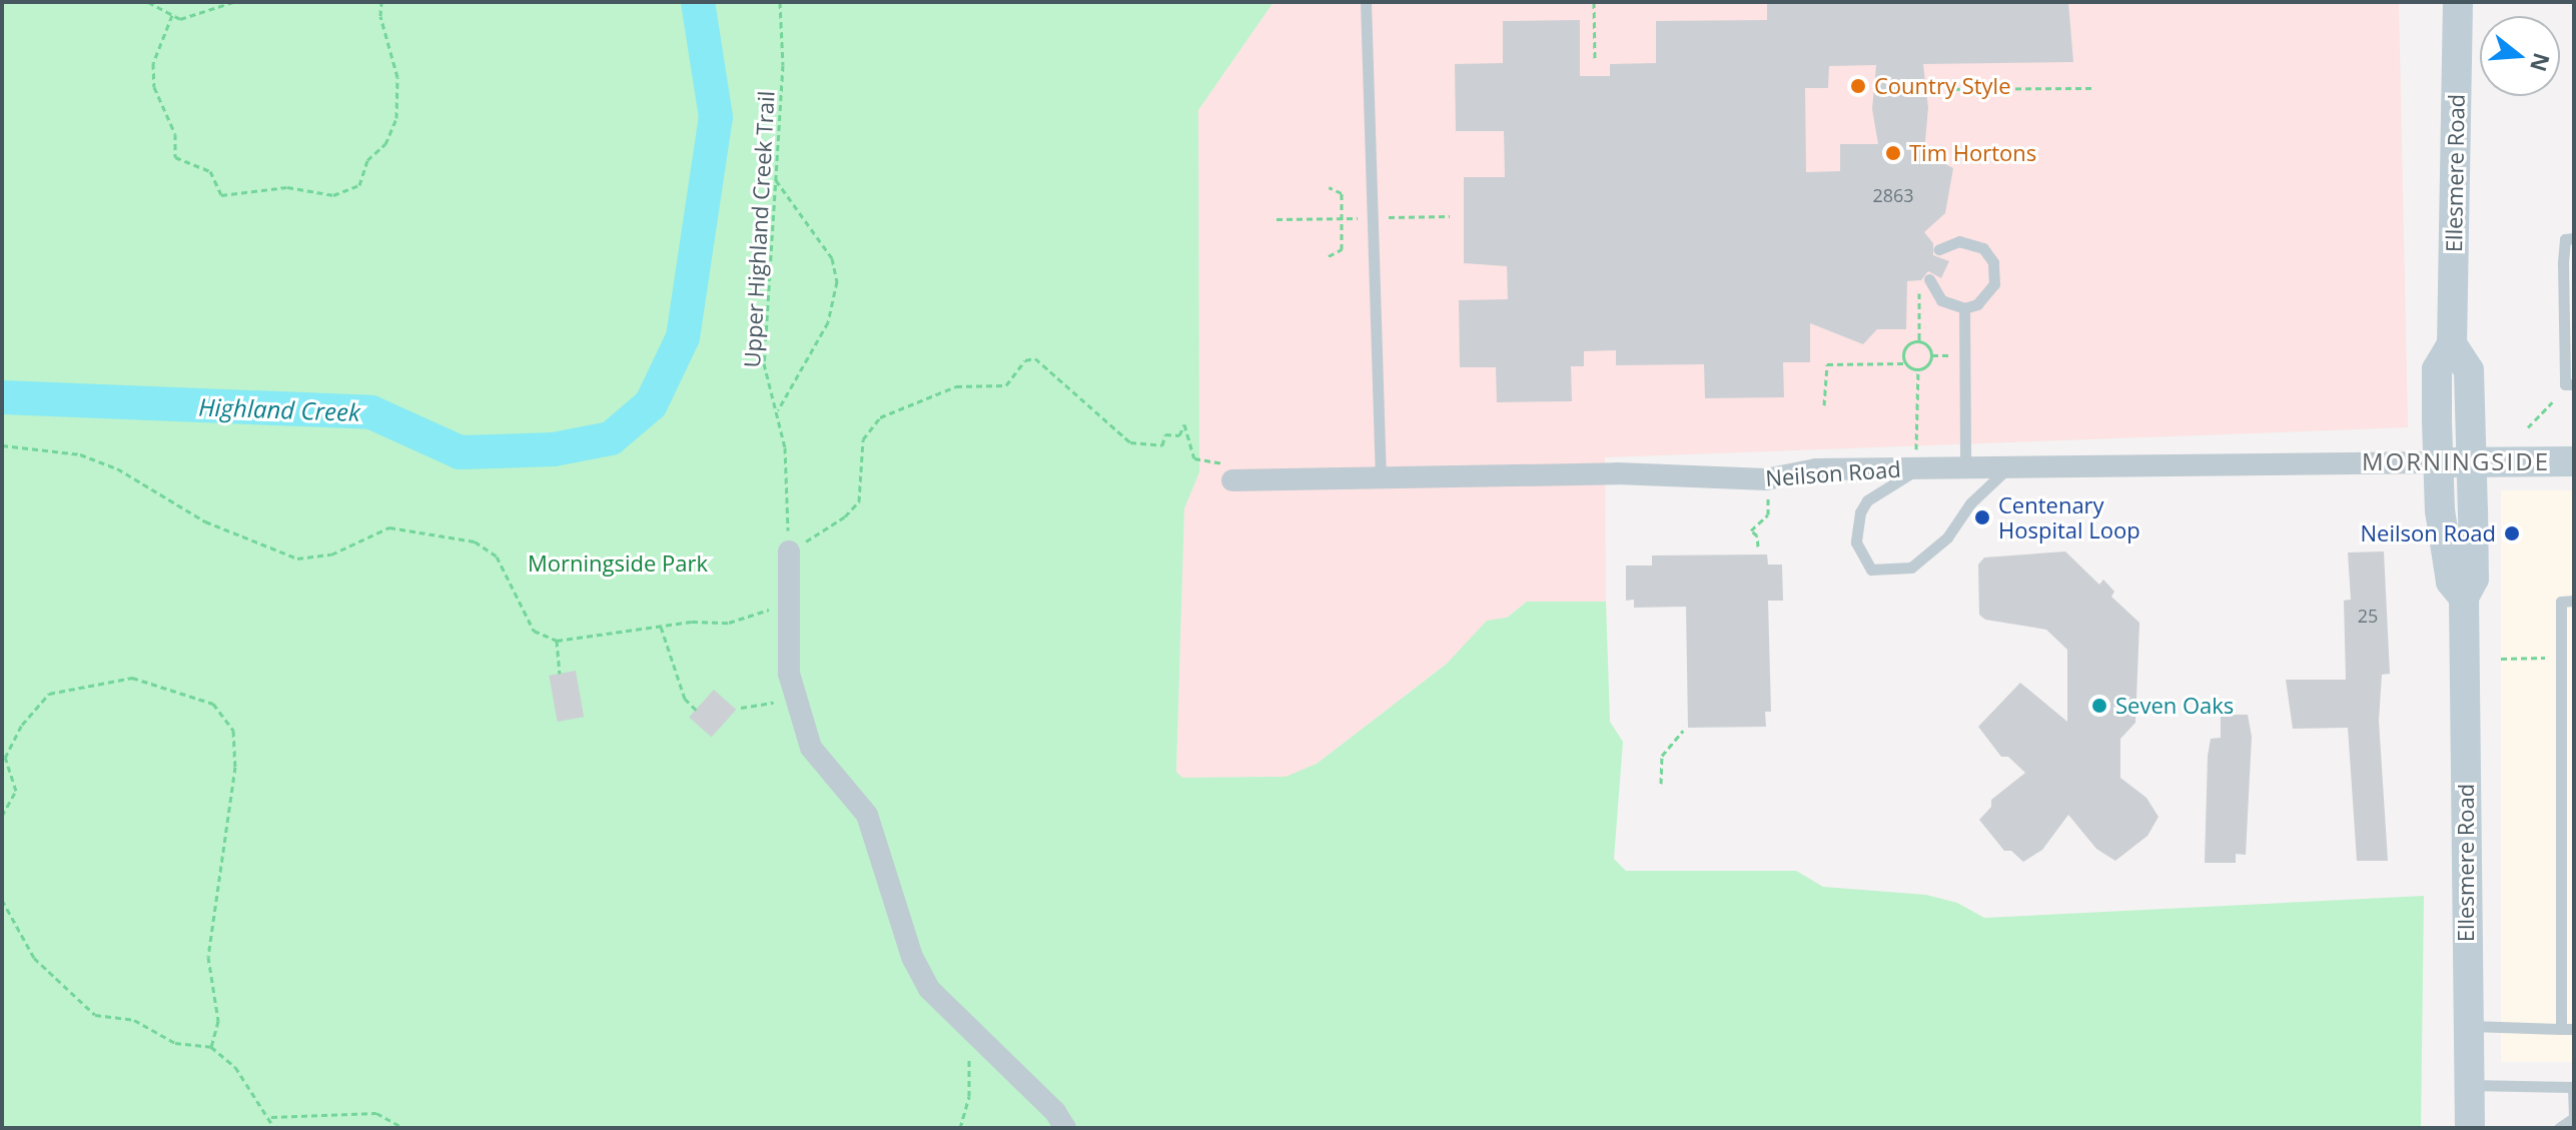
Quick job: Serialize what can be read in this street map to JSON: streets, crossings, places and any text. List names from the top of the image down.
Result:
{
  "streets": {
    "main road": ["Ellesmere Road", "Neilson Road"],
    "path": ["Upper Highland Creek Trail"]
  },
  "crossings": [
    ["Ellesmere Road", "Neilson Road"]
  ],
  "districts": ["MORNINGSIDE"],
  "water": ["Highland Creek"],
  "parks": ["Morningside Park"],
  "places": [
    "Country Style",
    "Tim Hortons",
    "Centenary Hospital Loop",
    "Neilson Road",
    "Seven Oaks"
  ],
  "house_numbers": ["2863", "25"],
  "north": "right"
}
